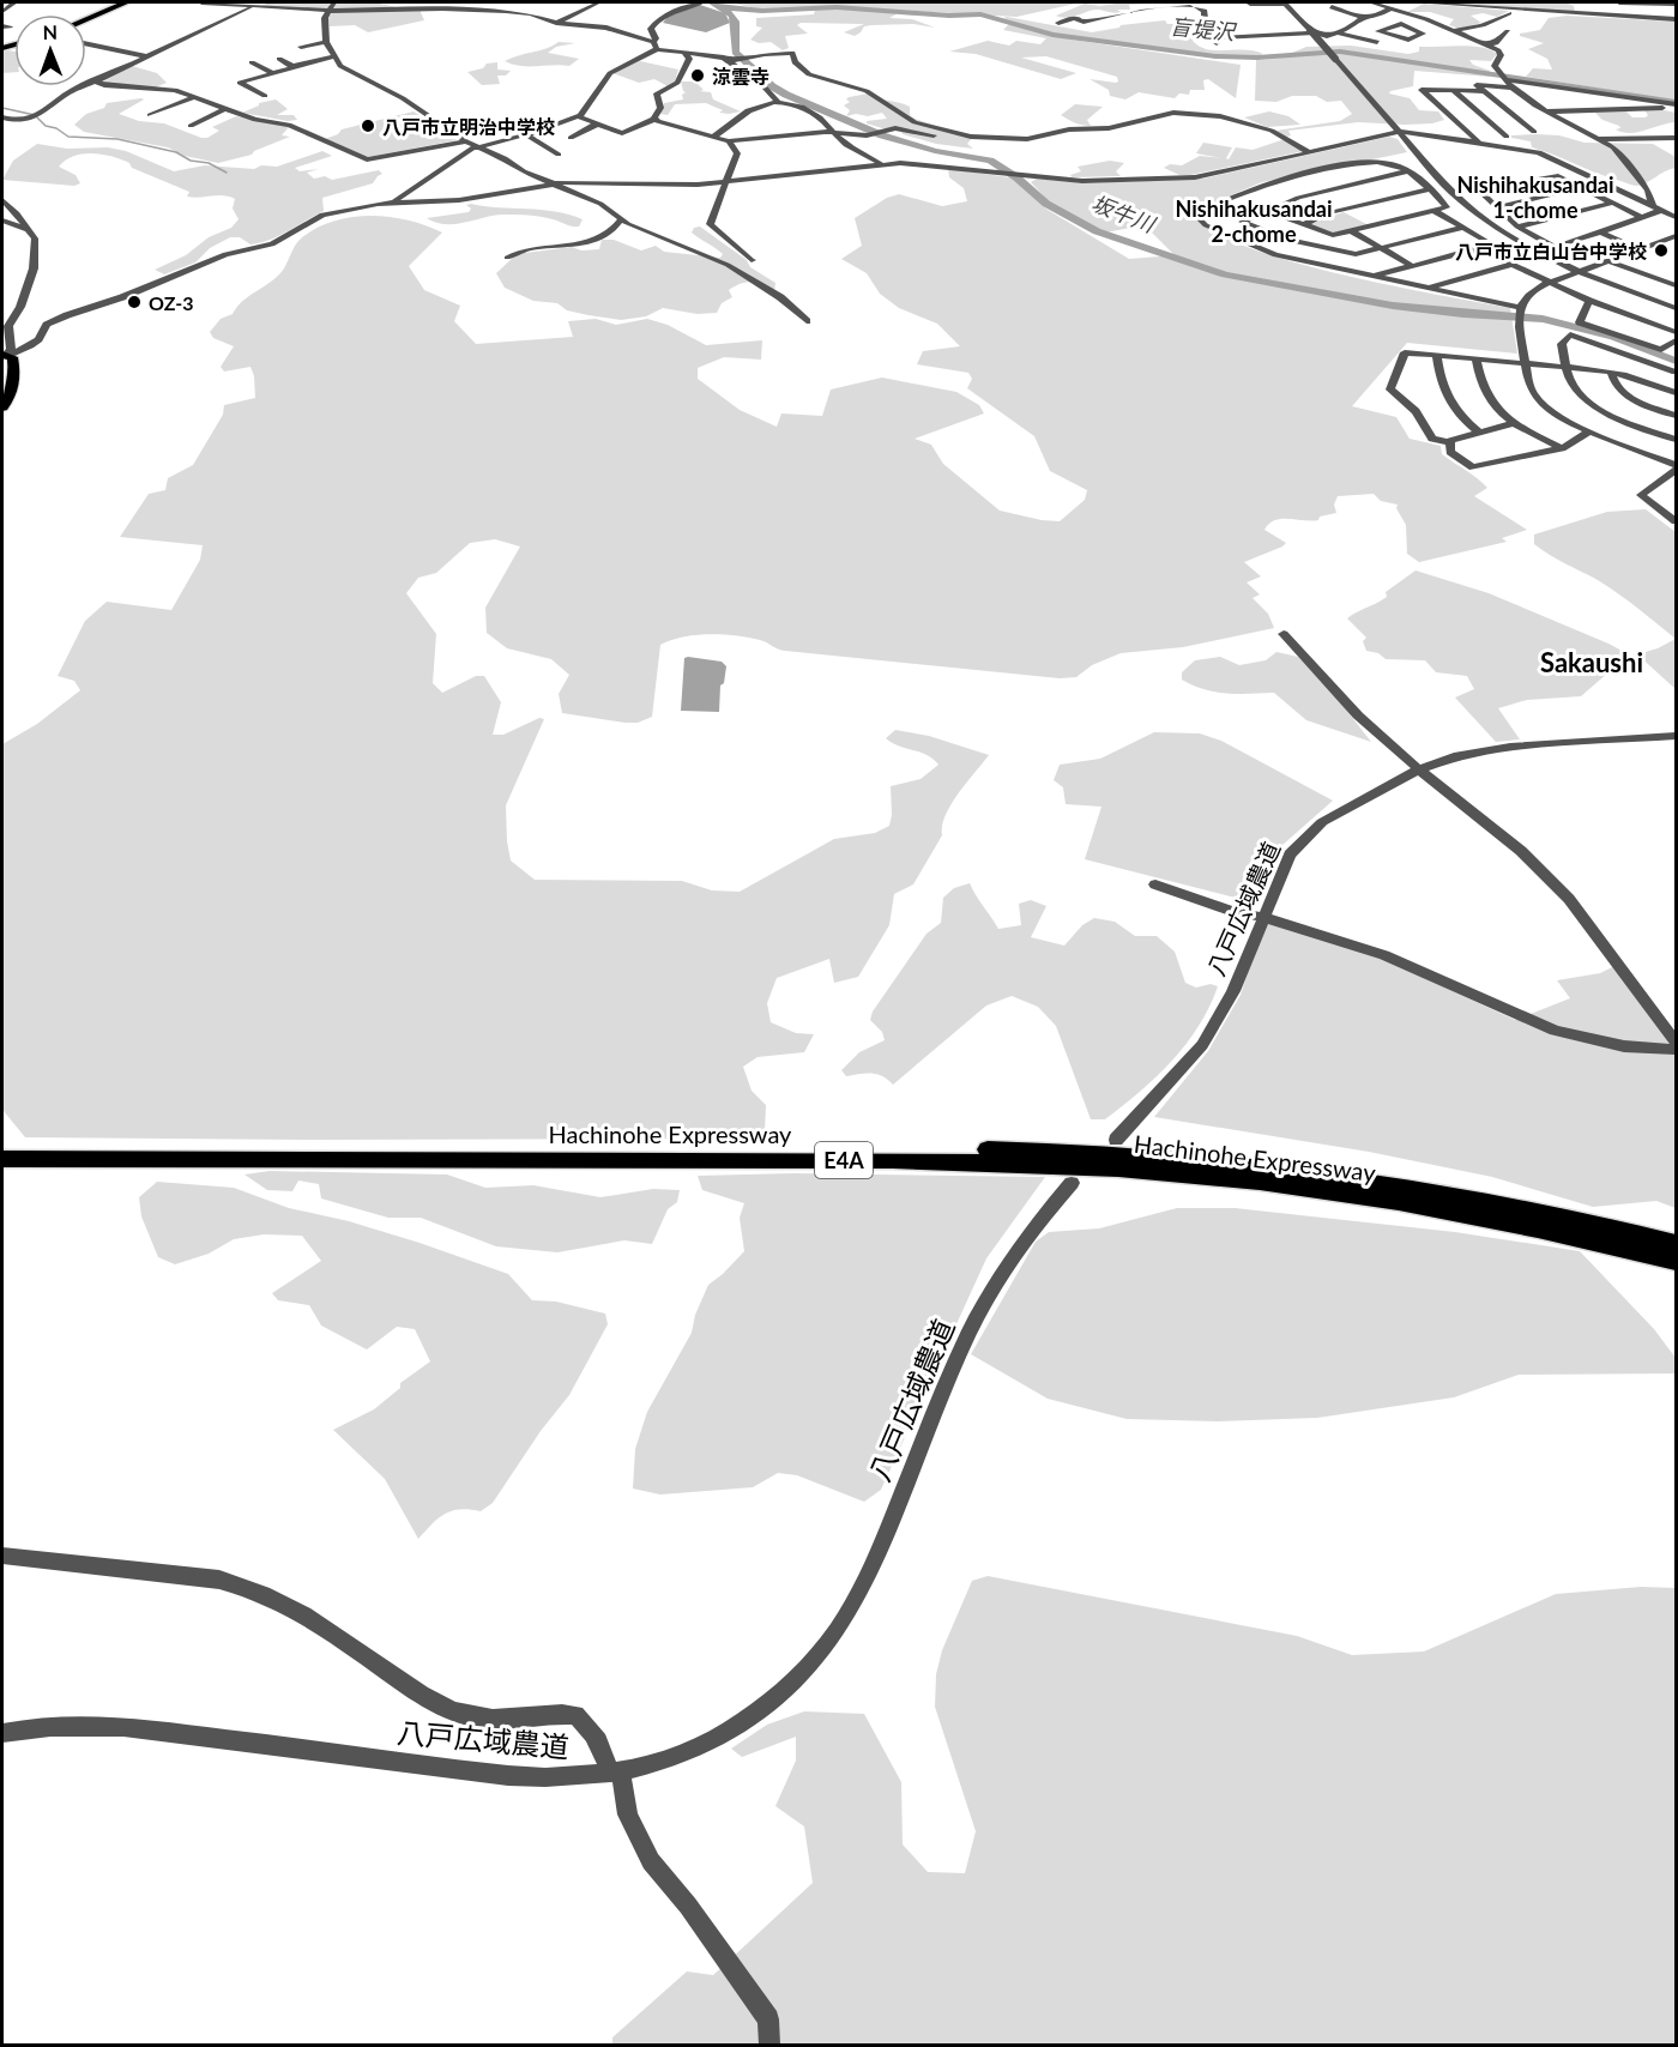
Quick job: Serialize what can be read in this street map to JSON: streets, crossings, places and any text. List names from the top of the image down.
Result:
{
  "streets": {
    "highway": ["Hachinohe Expressway", "E4A"],
    "street": ["八戸広域農道"]
  },
  "districts": ["Nishihakusandai 1-chome", "Nishihakusandai 2-chome", "Sakaushi"],
  "water": ["盲堤沢", "坂牛川"],
  "places": [
    "涼雲寺",
    "八戸市立明治中学校",
    "八戸市立白山台中学校",
    "OZ-3"
  ],
  "north": "top"
}
